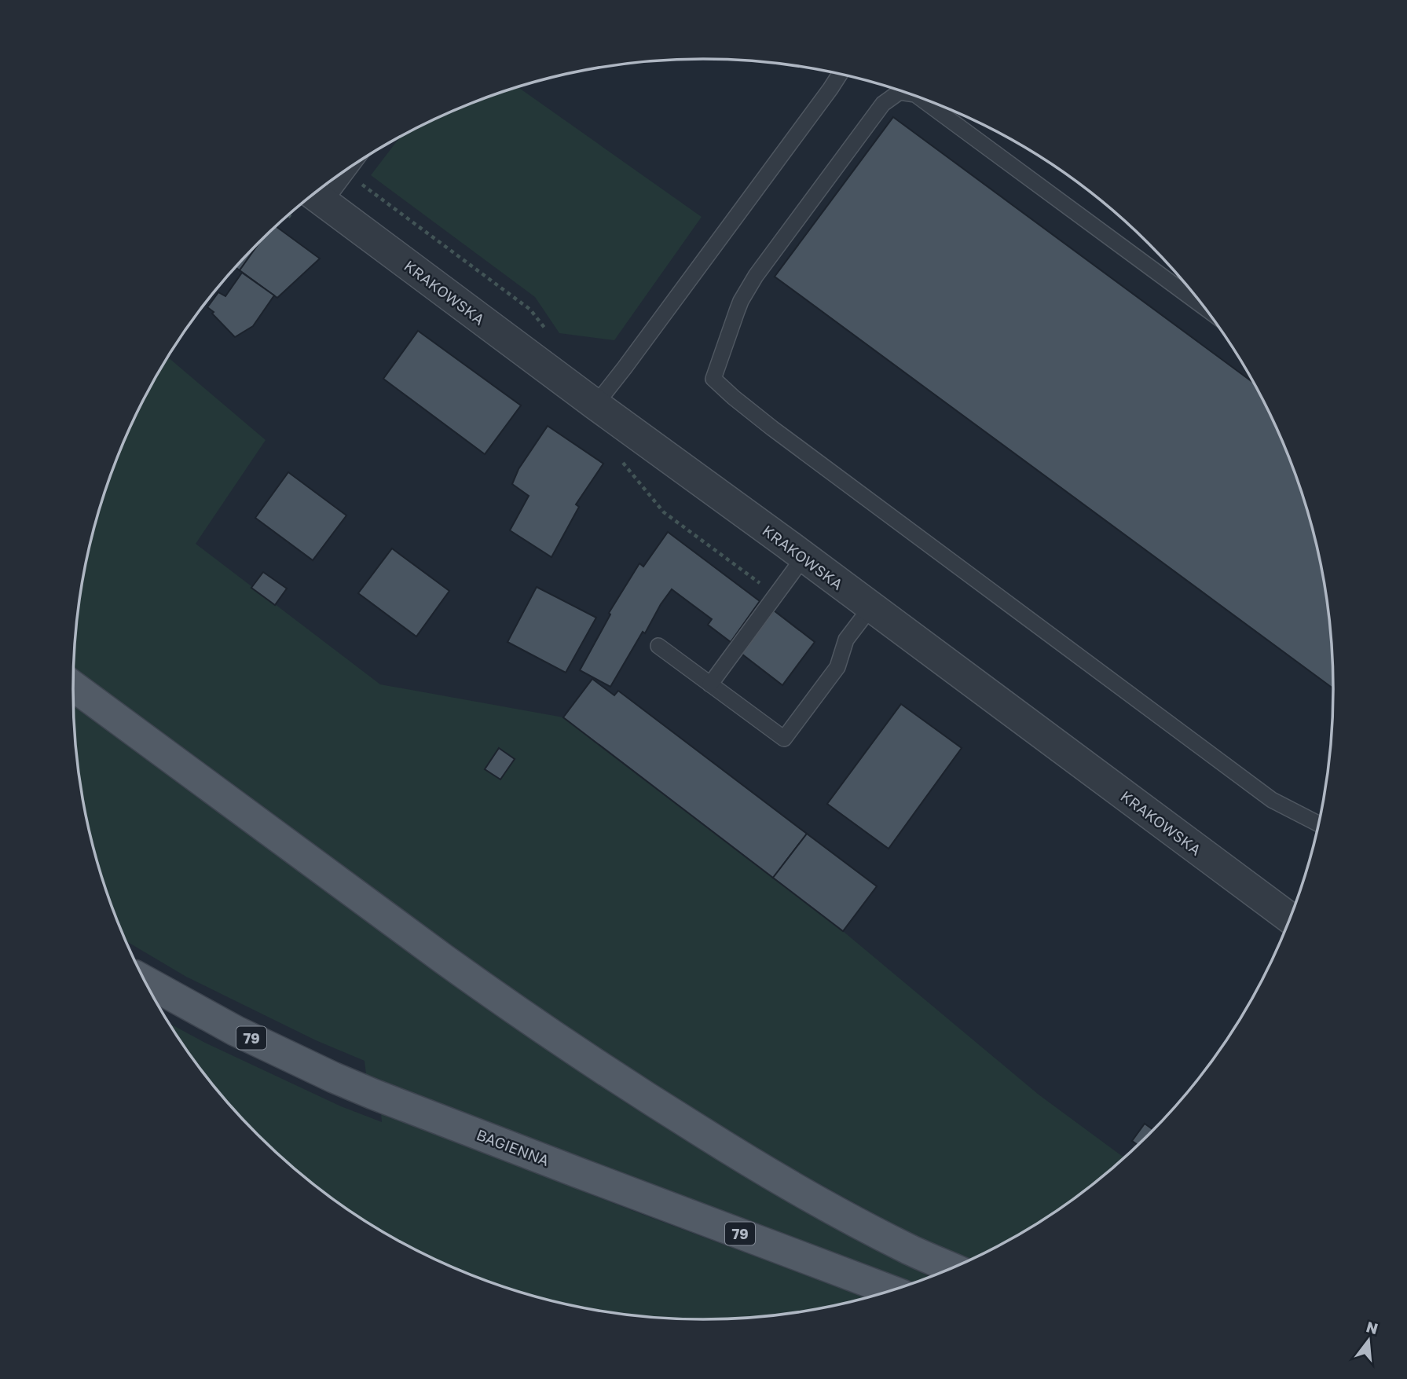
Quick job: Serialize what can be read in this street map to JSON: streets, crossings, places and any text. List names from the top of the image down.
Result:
{
  "streets": {
    "main road": ["79", "BAGIENNA"],
    "street": ["KRAKOWSKA"]
  },
  "north": "top"
}
